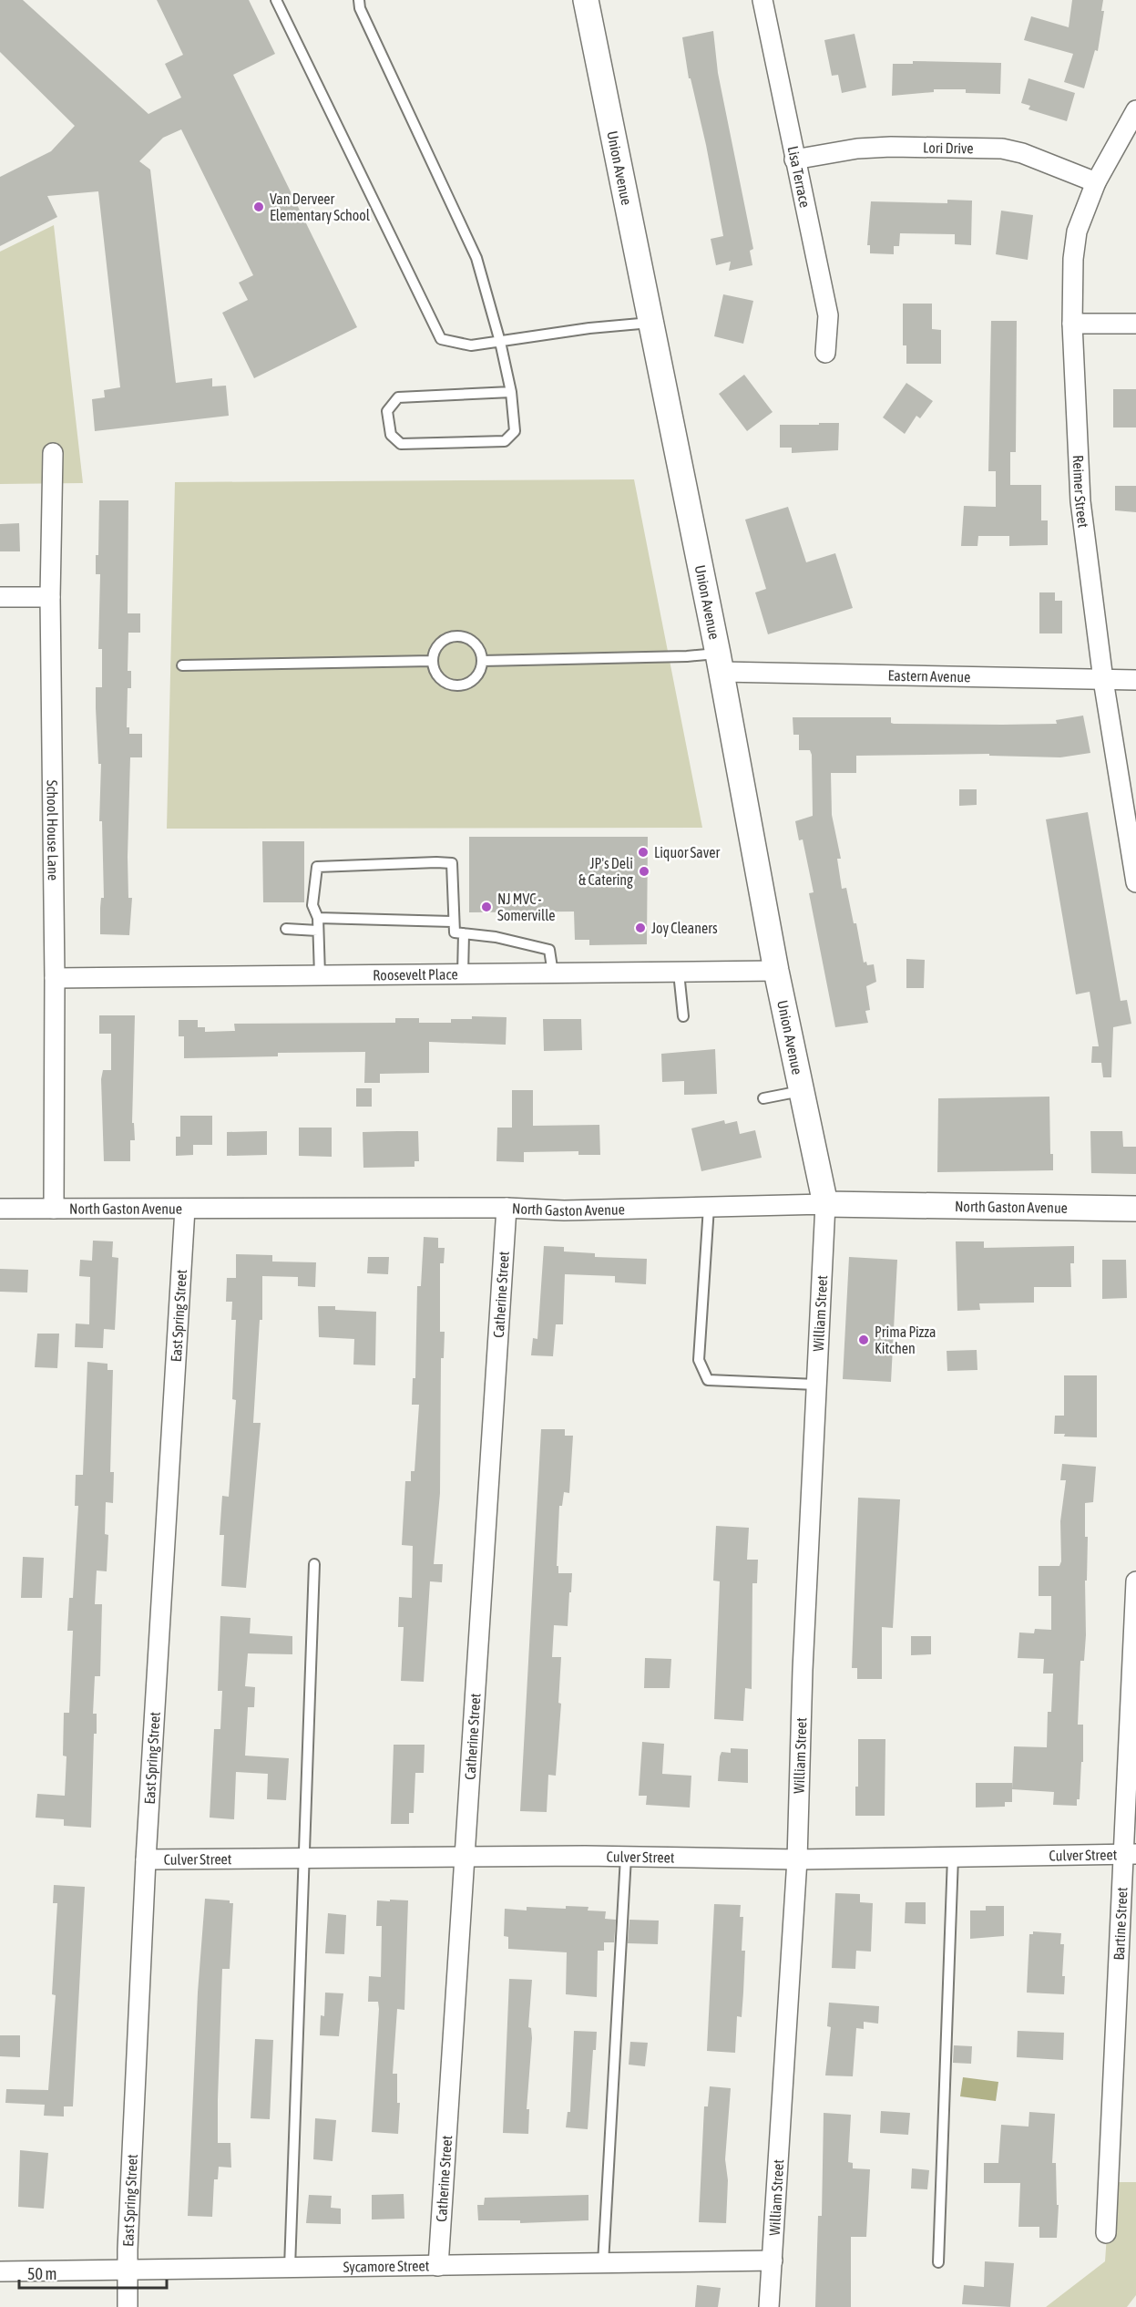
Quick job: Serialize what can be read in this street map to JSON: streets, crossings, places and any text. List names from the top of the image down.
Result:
{
  "streets": {
    "street": [
      "Lori Drive",
      "Union Avenue",
      "Lisa Terrace",
      "Reimer Street",
      "Eastern Avenue",
      "School House Lane",
      "Roosevelt Place",
      "North Gaston Avenue",
      "Catherine Street",
      "William Street",
      "East Spring Street",
      "Culver Street",
      "Bartine Street",
      "Sycamore Street"
    ]
  },
  "crossings": [
    ["Lori Drive", "Lisa Terrace"],
    ["Lori Drive", "Reimer Street"],
    ["Union Avenue", "Eastern Avenue"],
    ["Union Avenue", "Roosevelt Place"],
    ["Union Avenue", "North Gaston Avenue"],
    ["Union Avenue", "William Street"],
    ["Reimer Street", "Eastern Avenue"],
    ["School House Lane", "Roosevelt Place"],
    ["School House Lane", "North Gaston Avenue"],
    ["North Gaston Avenue", "Catherine Street"],
    ["North Gaston Avenue", "William Street"],
    ["North Gaston Avenue", "East Spring Street"],
    ["Catherine Street", "Culver Street"],
    ["Catherine Street", "Sycamore Street"],
    ["William Street", "Culver Street"],
    ["William Street", "Sycamore Street"],
    ["East Spring Street", "Culver Street"],
    ["East Spring Street", "Sycamore Street"],
    ["Culver Street", "Bartine Street"]
  ],
  "places": [
    "Van Derveer Elementary School",
    "Liquor Saver",
    "JP's Deli & Catering",
    "NJ MVC - Somerville",
    "Joy Cleaners",
    "Prima Pizza Kitchen"
  ],
  "scale_bar": "50 m"
}
